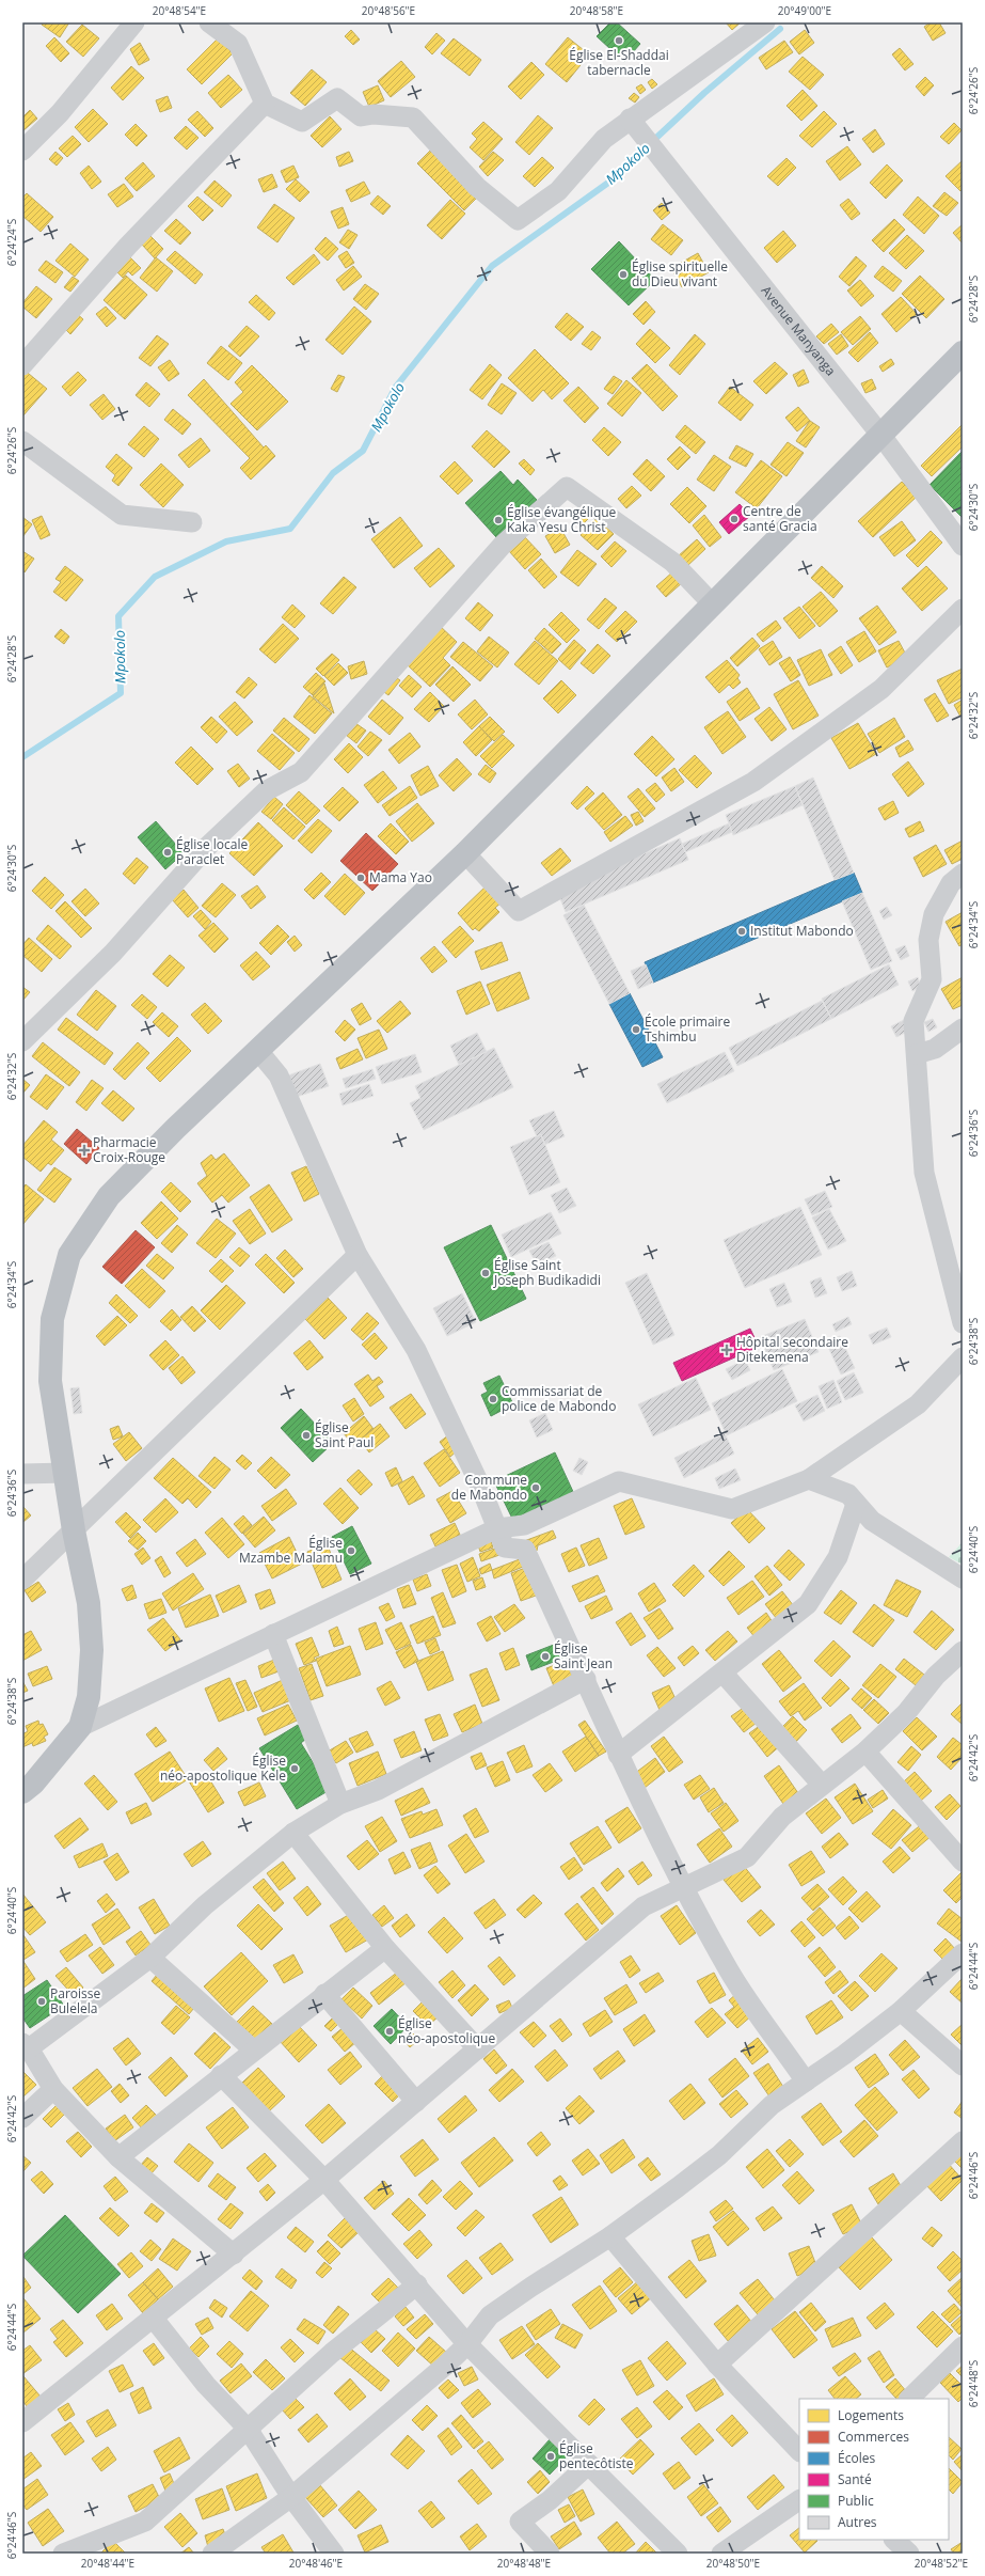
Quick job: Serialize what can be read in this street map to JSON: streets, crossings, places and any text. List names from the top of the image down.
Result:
{
  "streets": {
    "street": ["Avenue Manyanga"]
  },
  "water": ["Mpokolo"],
  "places": {
    "other": [
      "Église El-Shaddai tabernacle",
      "Église spirituelle du Dieu vivant",
      "Centre de santé Gracia",
      "Église évangélique Kaka Yesu Christ",
      "Église locale Paraclet",
      "Mama Yao",
      "Institut Mabondo",
      "École primaire Tshimbu",
      "Église Saint Joseph Budikadidi",
      "Commissariat de police de Mabondo",
      "Église Saint Paul",
      "Commune de Mabondo",
      "Église Mzambe Malamu",
      "Église Saint Jean",
      "Église néo-apostolique Kele",
      "Paroisse Bulelela",
      "Église néo-apostolique",
      "Église pentecôtiste"
    ],
    "health": ["Pharmacie Croix-Rouge", "Hôpital secondaire Ditekemena"]
  },
  "legend": [
    "Logements",
    "Commerces",
    "Écoles",
    "Santé",
    "Public",
    "Autres"
  ],
  "coordinates": [
    "20°48'54\"E",
    "20°48'56\"E",
    "20°48'58\"E",
    "20°49'00\"E",
    "6°24'26\"S",
    "6°24'24\"S",
    "6°24'28\"S",
    "6°24'30\"S",
    "6°24'32\"S",
    "6°24'34\"S",
    "6°24'36\"S",
    "6°24'38\"S",
    "6°24'40\"S",
    "6°24'42\"S",
    "6°24'44\"S",
    "6°24'46\"S",
    "6°24'48\"S",
    "20°48'44\"E",
    "20°48'46\"E",
    "20°48'48\"E",
    "20°48'50\"E",
    "20°48'52\"E"
  ]
}
